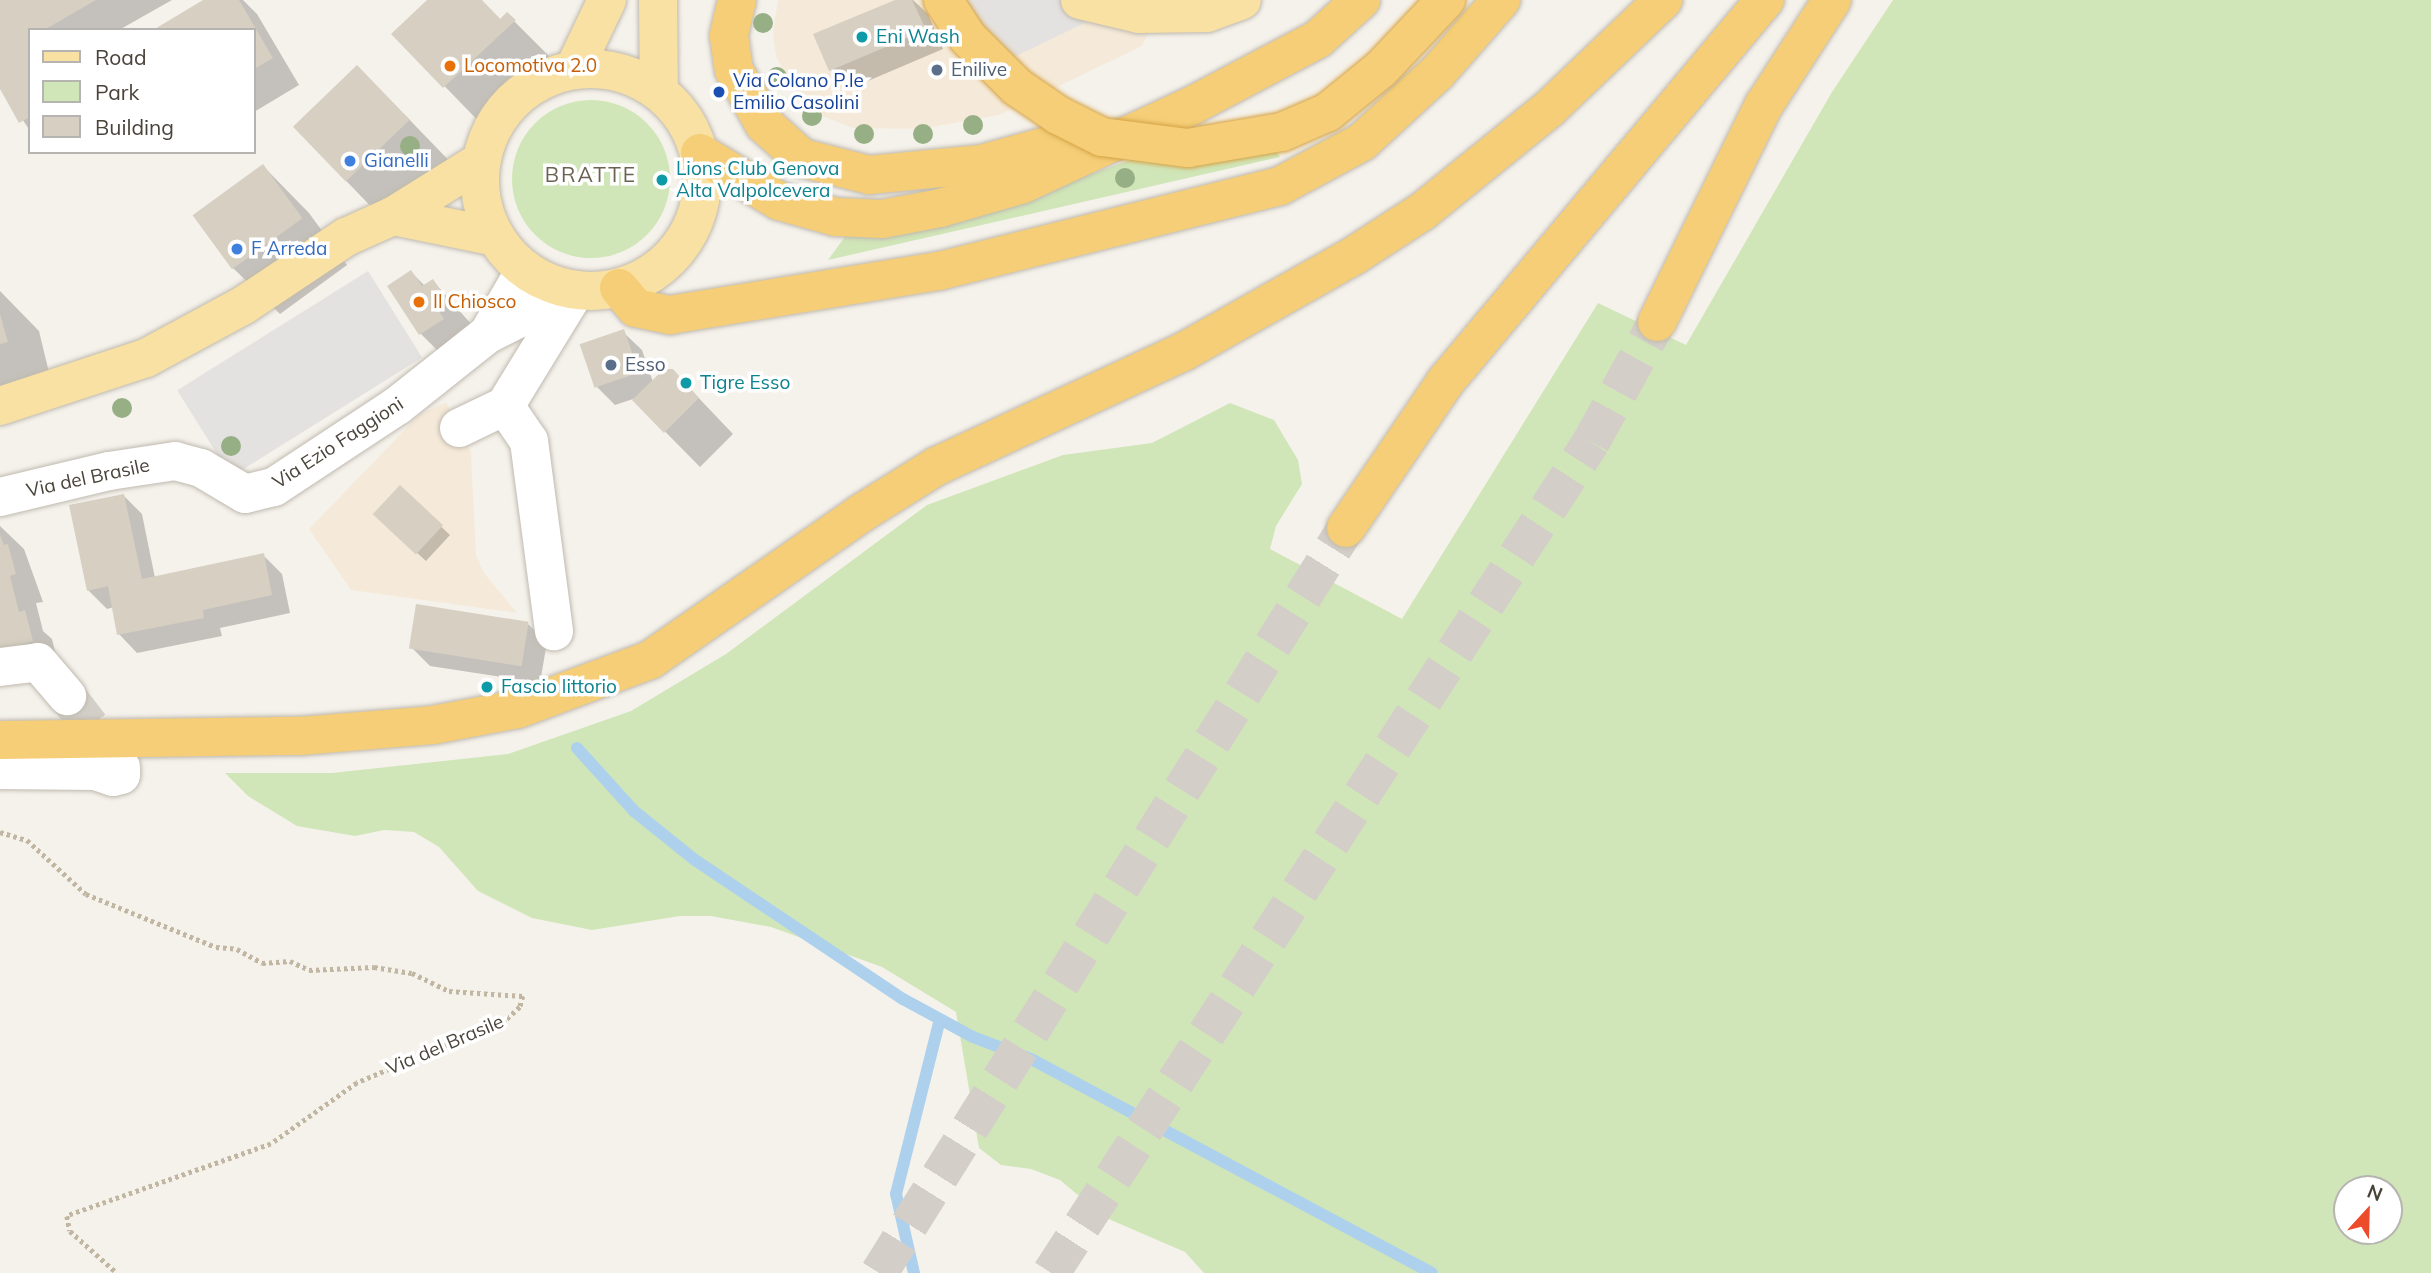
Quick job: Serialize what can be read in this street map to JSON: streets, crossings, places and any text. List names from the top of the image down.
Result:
{
  "streets": {
    "street": ["Via Ezio Faggioni", "Via del Brasile"]
  },
  "crossings": [
    ["Via Ezio Faggioni", "Via del Brasile"]
  ],
  "districts": ["BRATTE"],
  "places": [
    "Eni Wash",
    "Locomotiva 2.0",
    "Enilive",
    "Via Colano P.le Emilio Casolini",
    "Gianelli",
    "Lions Club Genova Alta Valpolcevera",
    "F Arreda",
    "Il Chiosco",
    "Esso",
    "Tigre Esso",
    "Fascio littorio"
  ],
  "legend": ["Road", "Park", "Building"],
  "north": "top"
}
